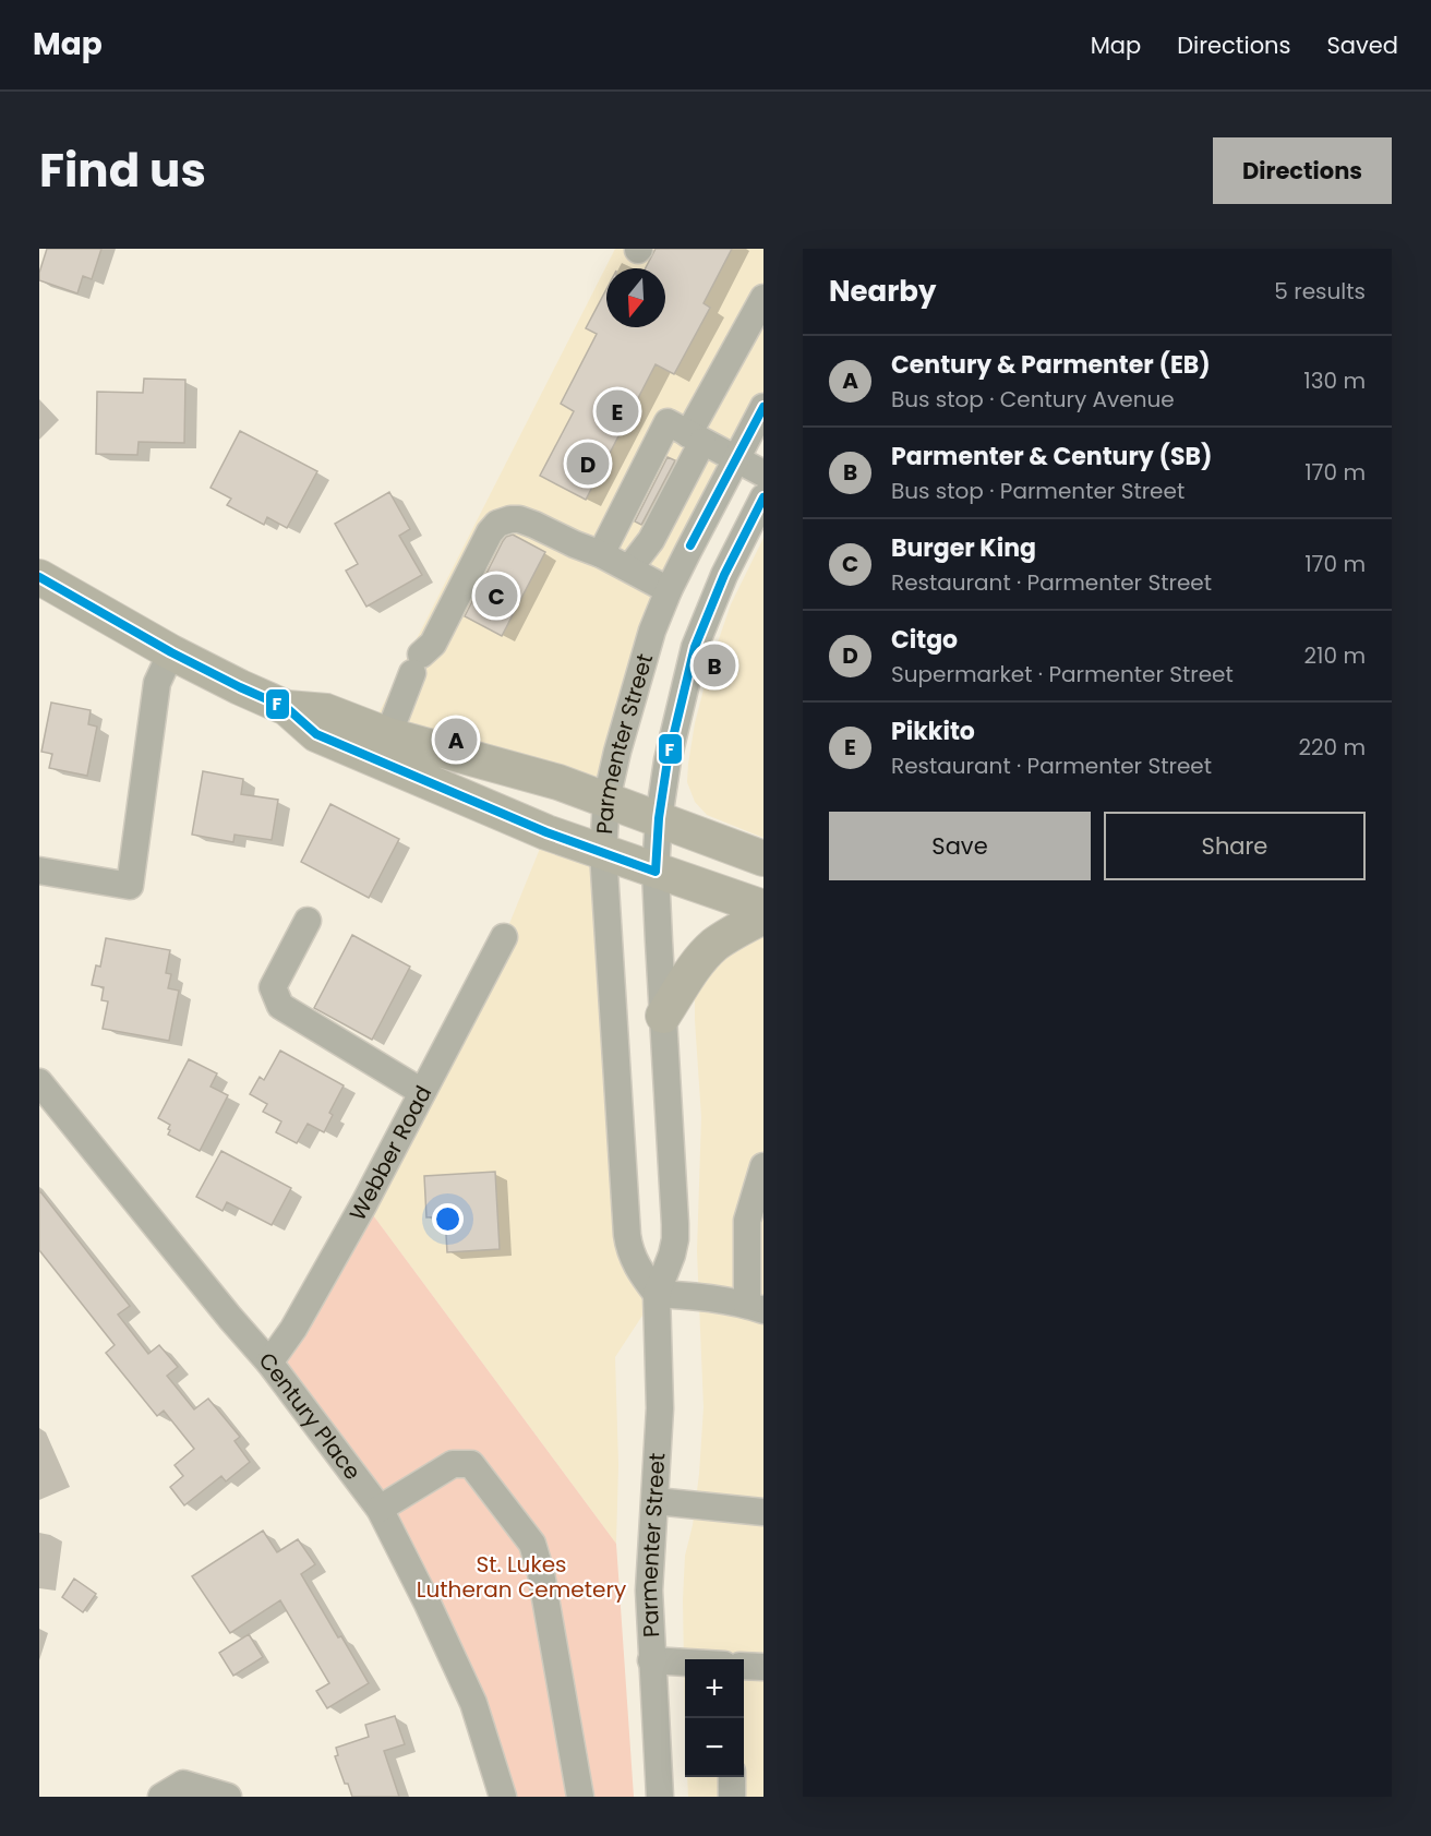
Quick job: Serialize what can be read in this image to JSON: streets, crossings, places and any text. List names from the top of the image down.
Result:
{
  "streets": {
    "street": ["Parmenter Street", "Webber Road", "Century Place"]
  },
  "crossings": [
    ["Webber Road", "Century Place"]
  ],
  "parks": ["St. Lukes Lutheran Cemetery"],
  "lines": ["transit line F"],
  "north": "bottom",
  "page": {
    "header": "Map",
    "nav": ["Map", "Directions", "Saved"],
    "title": "Find us",
    "buttons": [
      "Directions",
      ["Save", "Share"]
    ],
    "heading": ["Nearby", "5 results"],
    "list": [
      {
        "mark": "A",
        "name": "Century & Parmenter (EB)",
        "note": "Bus stop · Century Avenue",
        "value": "130 m"
      },
      {
        "mark": "B",
        "name": "Parmenter & Century (SB)",
        "note": "Bus stop · Parmenter Street",
        "value": "170 m"
      },
      {
        "mark": "C",
        "name": "Burger King",
        "note": "Restaurant · Parmenter Street",
        "value": "170 m"
      },
      {
        "mark": "D",
        "name": "Citgo",
        "note": "Supermarket · Parmenter Street",
        "value": "210 m"
      },
      {
        "mark": "E",
        "name": "Pikkito",
        "note": "Restaurant · Parmenter Street",
        "value": "220 m"
      }
    ],
    "pins": [
      "E",
      "D",
      "C",
      "B",
      "A"
    ],
    "map_buttons": ["+", "−"]
  }
}
